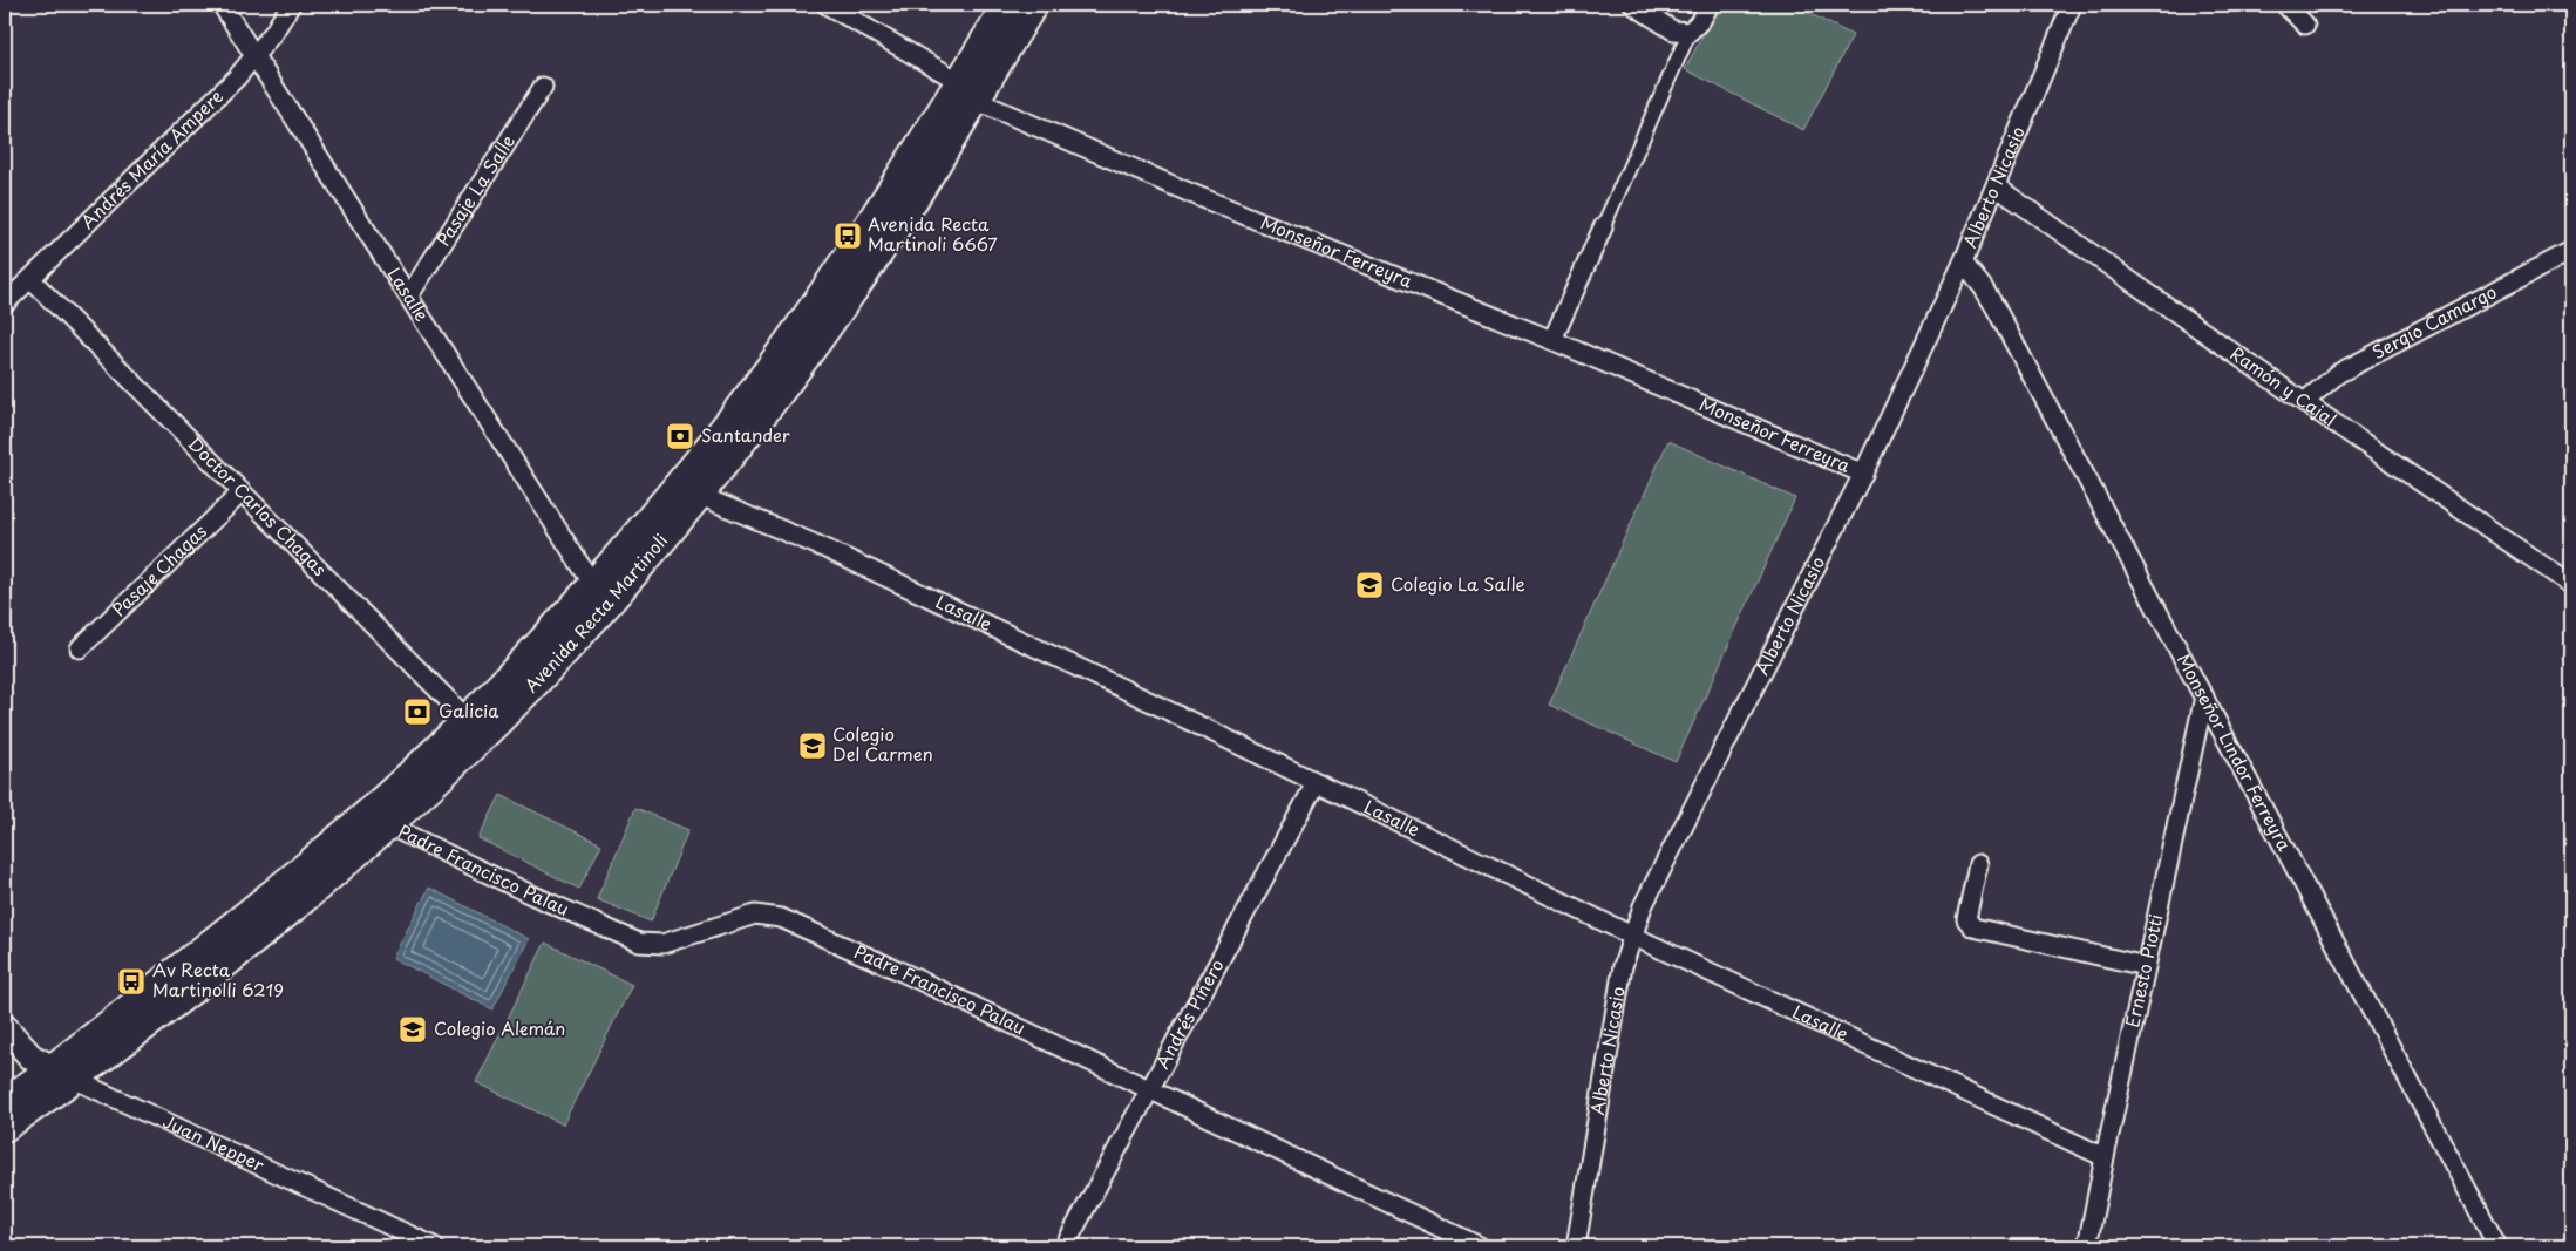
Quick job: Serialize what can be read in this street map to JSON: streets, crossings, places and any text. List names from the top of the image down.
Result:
{
  "streets": {
    "main road": ["Avenida Recta Martinoli", "Juan Nepper"],
    "street": [
      "Andrés María Ampere",
      "Alberto Nicasio",
      "Pasaje La Salle",
      "Monseñor Ferreyra",
      "Lasalle",
      "Sergio Camargo",
      "Ramón y Cajal",
      "Doctor Carlos Chagas",
      "Pasaje Chagas",
      "Monseñor Lindor Ferreyra",
      "Padre Francisco Palau",
      "Ernesto Piotti",
      "Andrés Piñero"
    ]
  },
  "crossings": [
    ["Andrés María Ampere", "Lasalle"],
    ["Andrés María Ampere", "Doctor Carlos Chagas"],
    ["Alberto Nicasio", "Monseñor Ferreyra"],
    ["Alberto Nicasio", "Lasalle"],
    ["Alberto Nicasio", "Ramón y Cajal"],
    ["Alberto Nicasio", "Monseñor Lindor Ferreyra"],
    ["Pasaje La Salle", "Lasalle"],
    ["Monseñor Ferreyra", "Avenida Recta Martinoli"],
    ["Lasalle", "Avenida Recta Martinoli"],
    ["Lasalle", "Ernesto Piotti"],
    ["Lasalle", "Andrés Piñero"],
    ["Sergio Camargo", "Ramón y Cajal"],
    ["Doctor Carlos Chagas", "Pasaje Chagas"],
    ["Doctor Carlos Chagas", "Avenida Recta Martinoli"],
    ["Avenida Recta Martinoli", "Padre Francisco Palau"],
    ["Avenida Recta Martinoli", "Juan Nepper"],
    ["Monseñor Lindor Ferreyra", "Ernesto Piotti"],
    ["Padre Francisco Palau", "Andrés Piñero"]
  ],
  "places": {
    "bus stop": ["Avenida Recta Martinoli 6667", "Av Recta Martinolli 6219"],
    "bank": ["Santander", "Galicia"],
    "school or university": ["Colegio La Salle", "Colegio Del Carmen", "Colegio Alemán"]
  }
}
